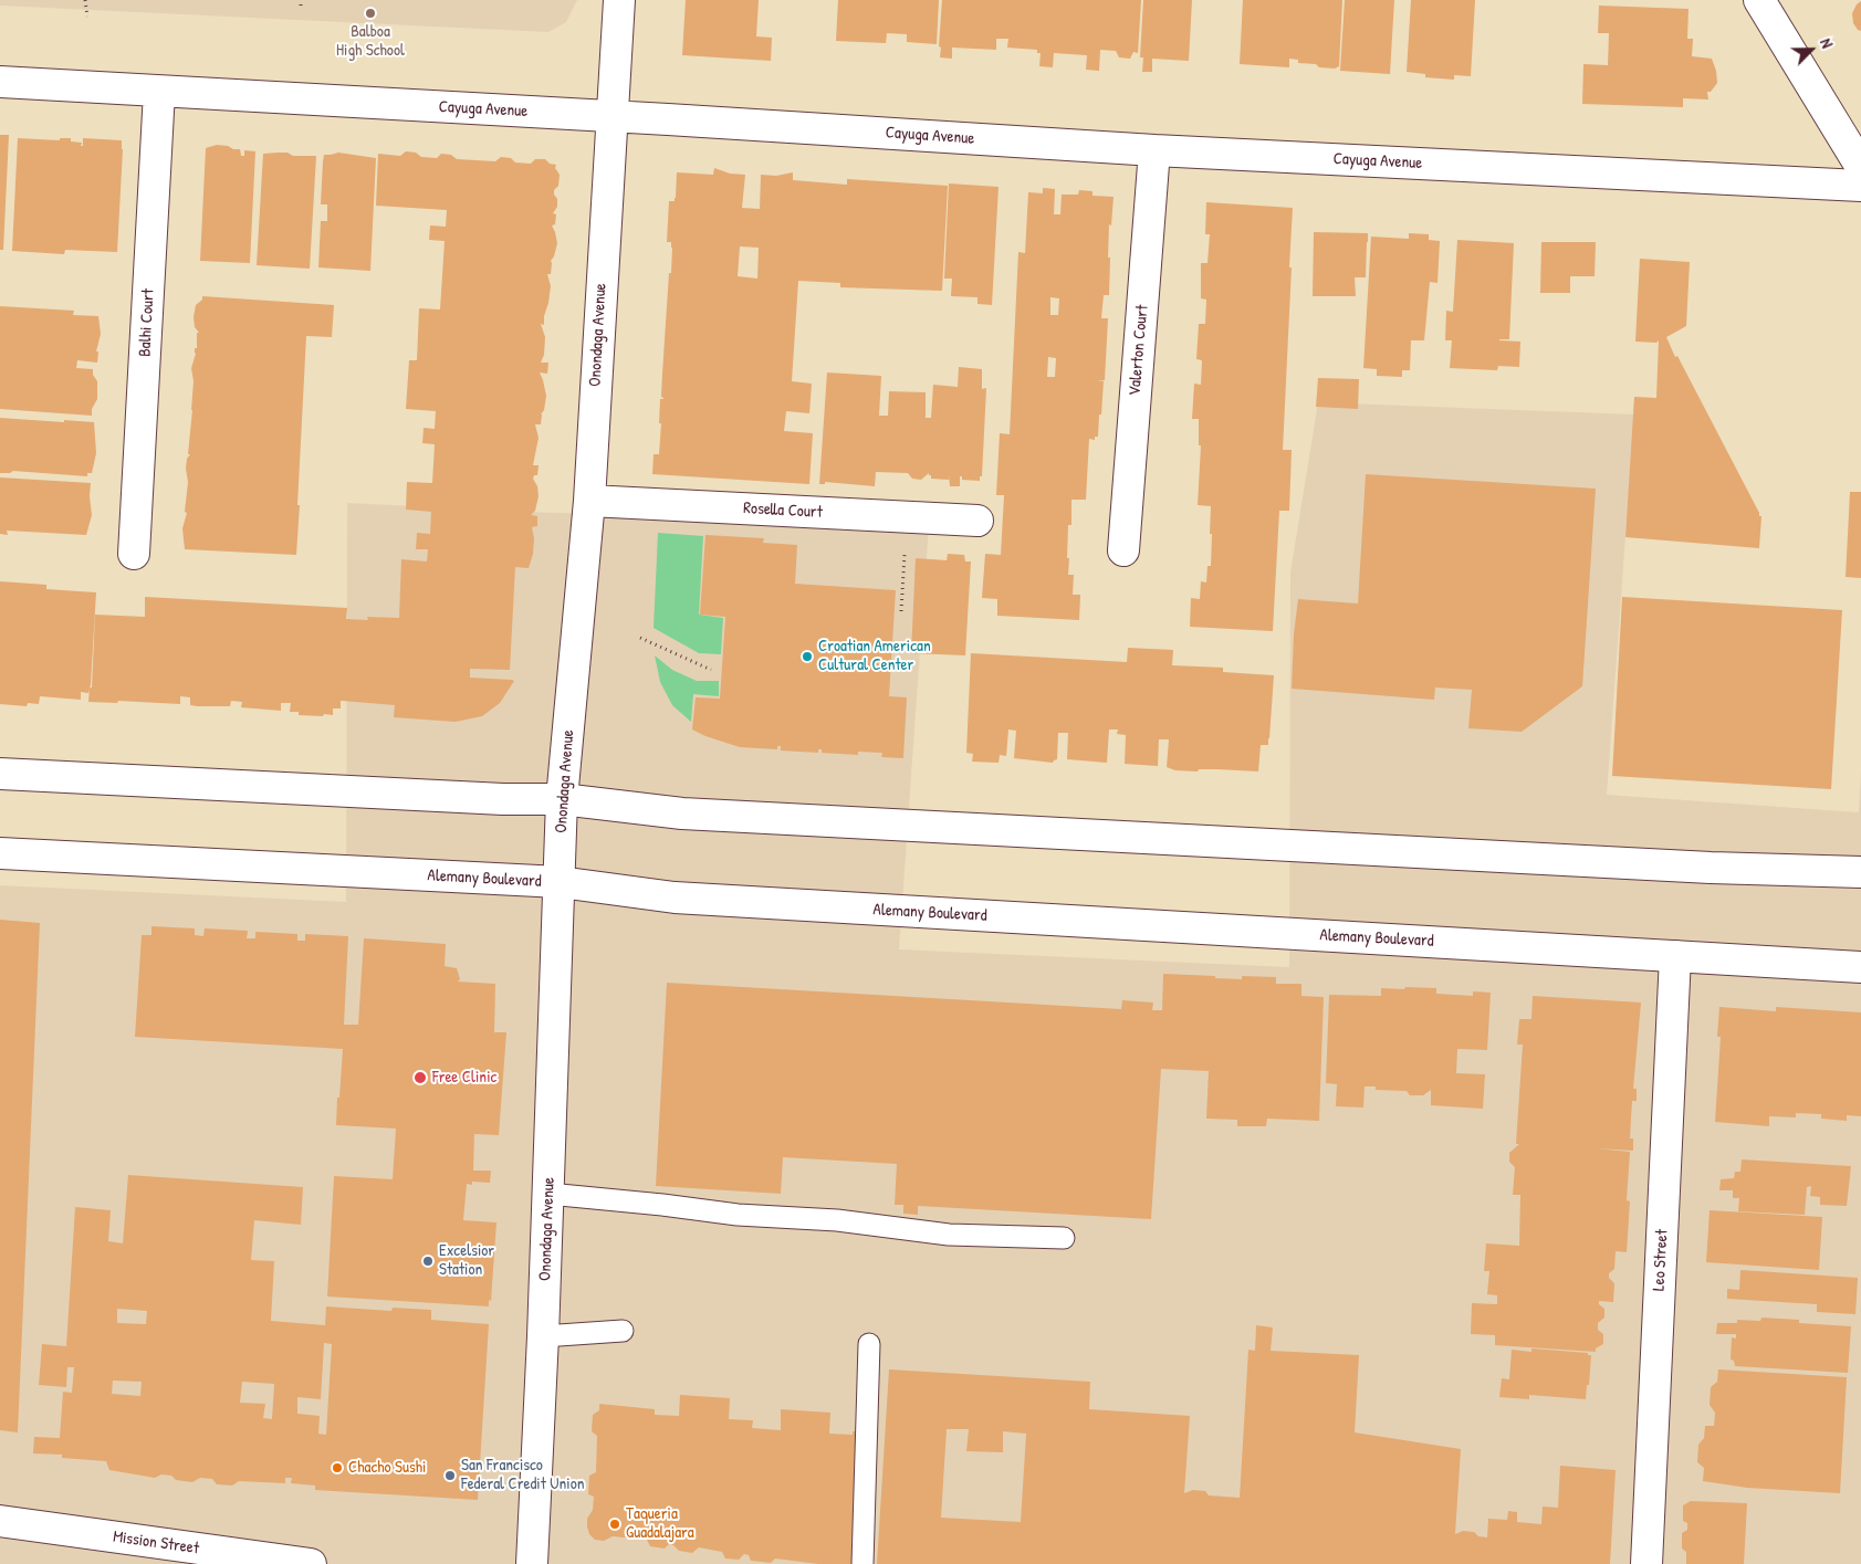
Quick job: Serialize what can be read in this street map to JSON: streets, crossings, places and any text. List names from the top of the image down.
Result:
{
  "streets": {
    "street": [
      "Cayuga Avenue",
      "Balhi Court",
      "Onondaga Avenue",
      "Valerton Court",
      "Rosella Court",
      "Alemany Boulevard",
      "Leo Street",
      "Mission Street"
    ]
  },
  "crossings": [
    ["Cayuga Avenue", "Balhi Court"],
    ["Cayuga Avenue", "Onondaga Avenue"],
    ["Cayuga Avenue", "Valerton Court"],
    ["Onondaga Avenue", "Rosella Court"],
    ["Onondaga Avenue", "Alemany Boulevard"],
    ["Alemany Boulevard", "Leo Street"]
  ],
  "places": [
    "Balboa High School",
    "Croatian American Cultural Center",
    "Free Clinic",
    "Excelsior Station",
    "Chacho Sushi",
    "San Francisco Federal Credit Union",
    "Taqueria Guadalajara"
  ],
  "north": "top right"
}
